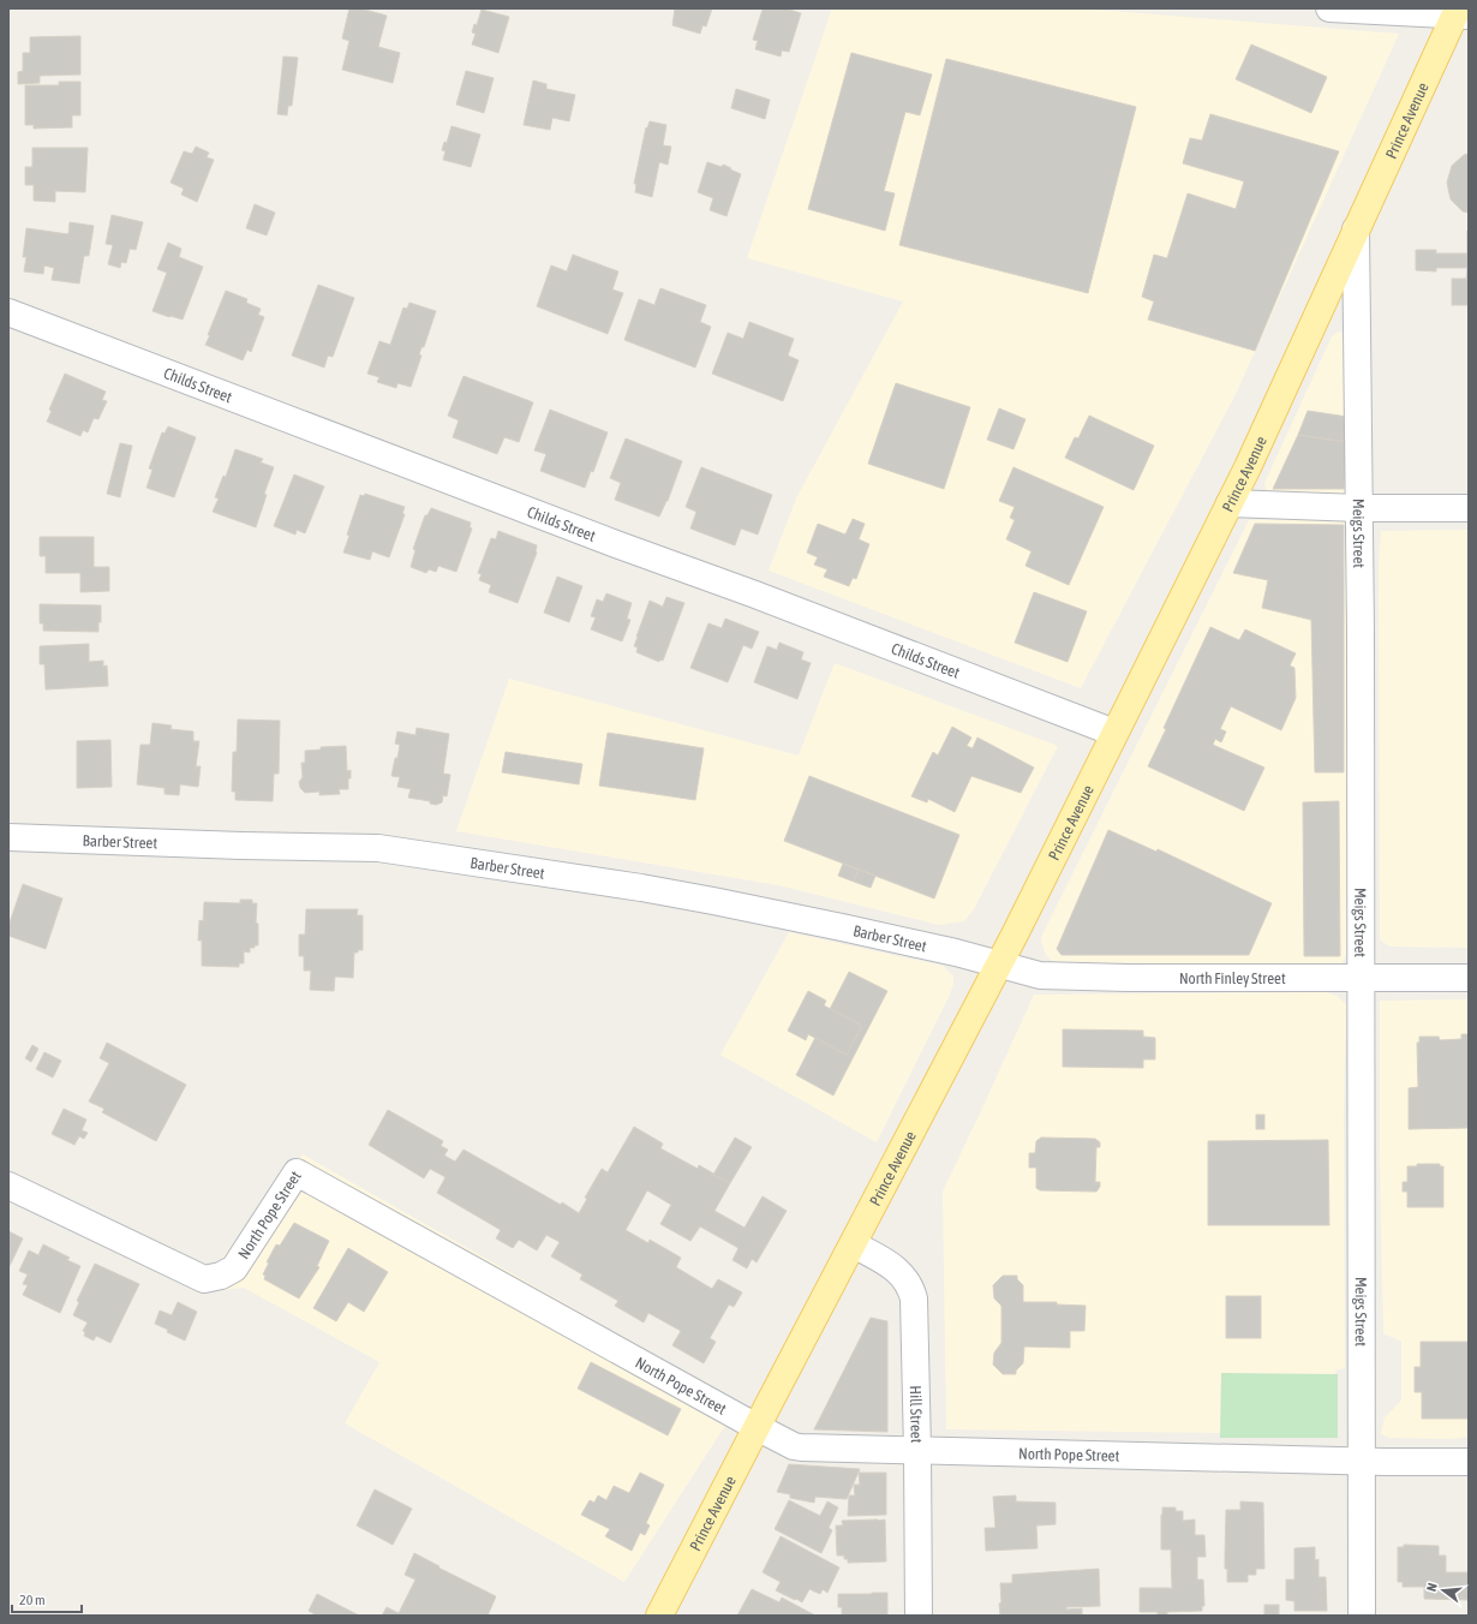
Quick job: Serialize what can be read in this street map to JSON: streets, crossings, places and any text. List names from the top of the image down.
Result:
{
  "streets": {
    "main road": ["Prince Avenue"],
    "street": [
      "Childs Street",
      "Meigs Street",
      "Barber Street",
      "North Finley Street",
      "North Pope Street",
      "Hill Street"
    ]
  },
  "crossings": [
    ["Prince Avenue", "Childs Street"],
    ["Prince Avenue", "Meigs Street"],
    ["Prince Avenue", "Barber Street"],
    ["Prince Avenue", "North Finley Street"],
    ["Prince Avenue", "North Pope Street"],
    ["Prince Avenue", "Hill Street"],
    ["Meigs Street", "North Finley Street"],
    ["Meigs Street", "North Pope Street"],
    ["Barber Street", "North Finley Street"],
    ["North Pope Street", "Hill Street"]
  ],
  "scale_bar": "20 m",
  "north": "left"
}
